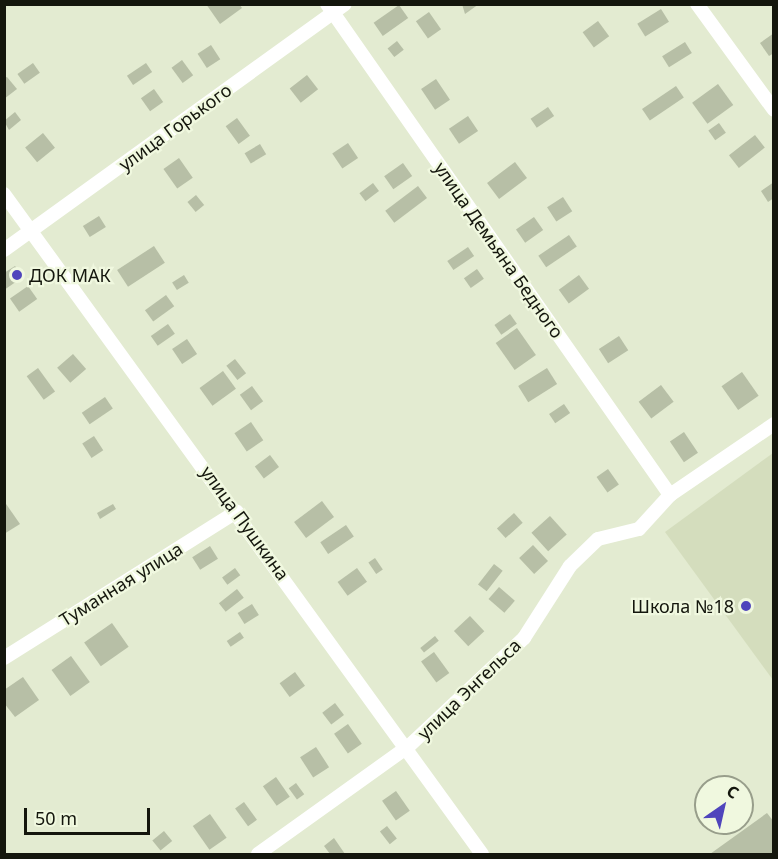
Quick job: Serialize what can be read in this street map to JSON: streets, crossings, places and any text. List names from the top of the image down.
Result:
{
  "streets": {
    "street": [
      "улица Горького",
      "улица Демьяна Бедного",
      "улица Пушкина",
      "Туманная улица",
      "улица Энгельса"
    ]
  },
  "crossings": [
    ["улица Горького", "улица Демьяна Бедного"],
    ["улица Горького", "улица Пушкина"],
    ["улица Демьяна Бедного", "улица Энгельса"],
    ["улица Пушкина", "Туманная улица"],
    ["улица Пушкина", "улица Энгельса"]
  ],
  "places": ["ДОК МАК", "Школа №18"],
  "scale_bar": "50 m",
  "north": "top right"
}
